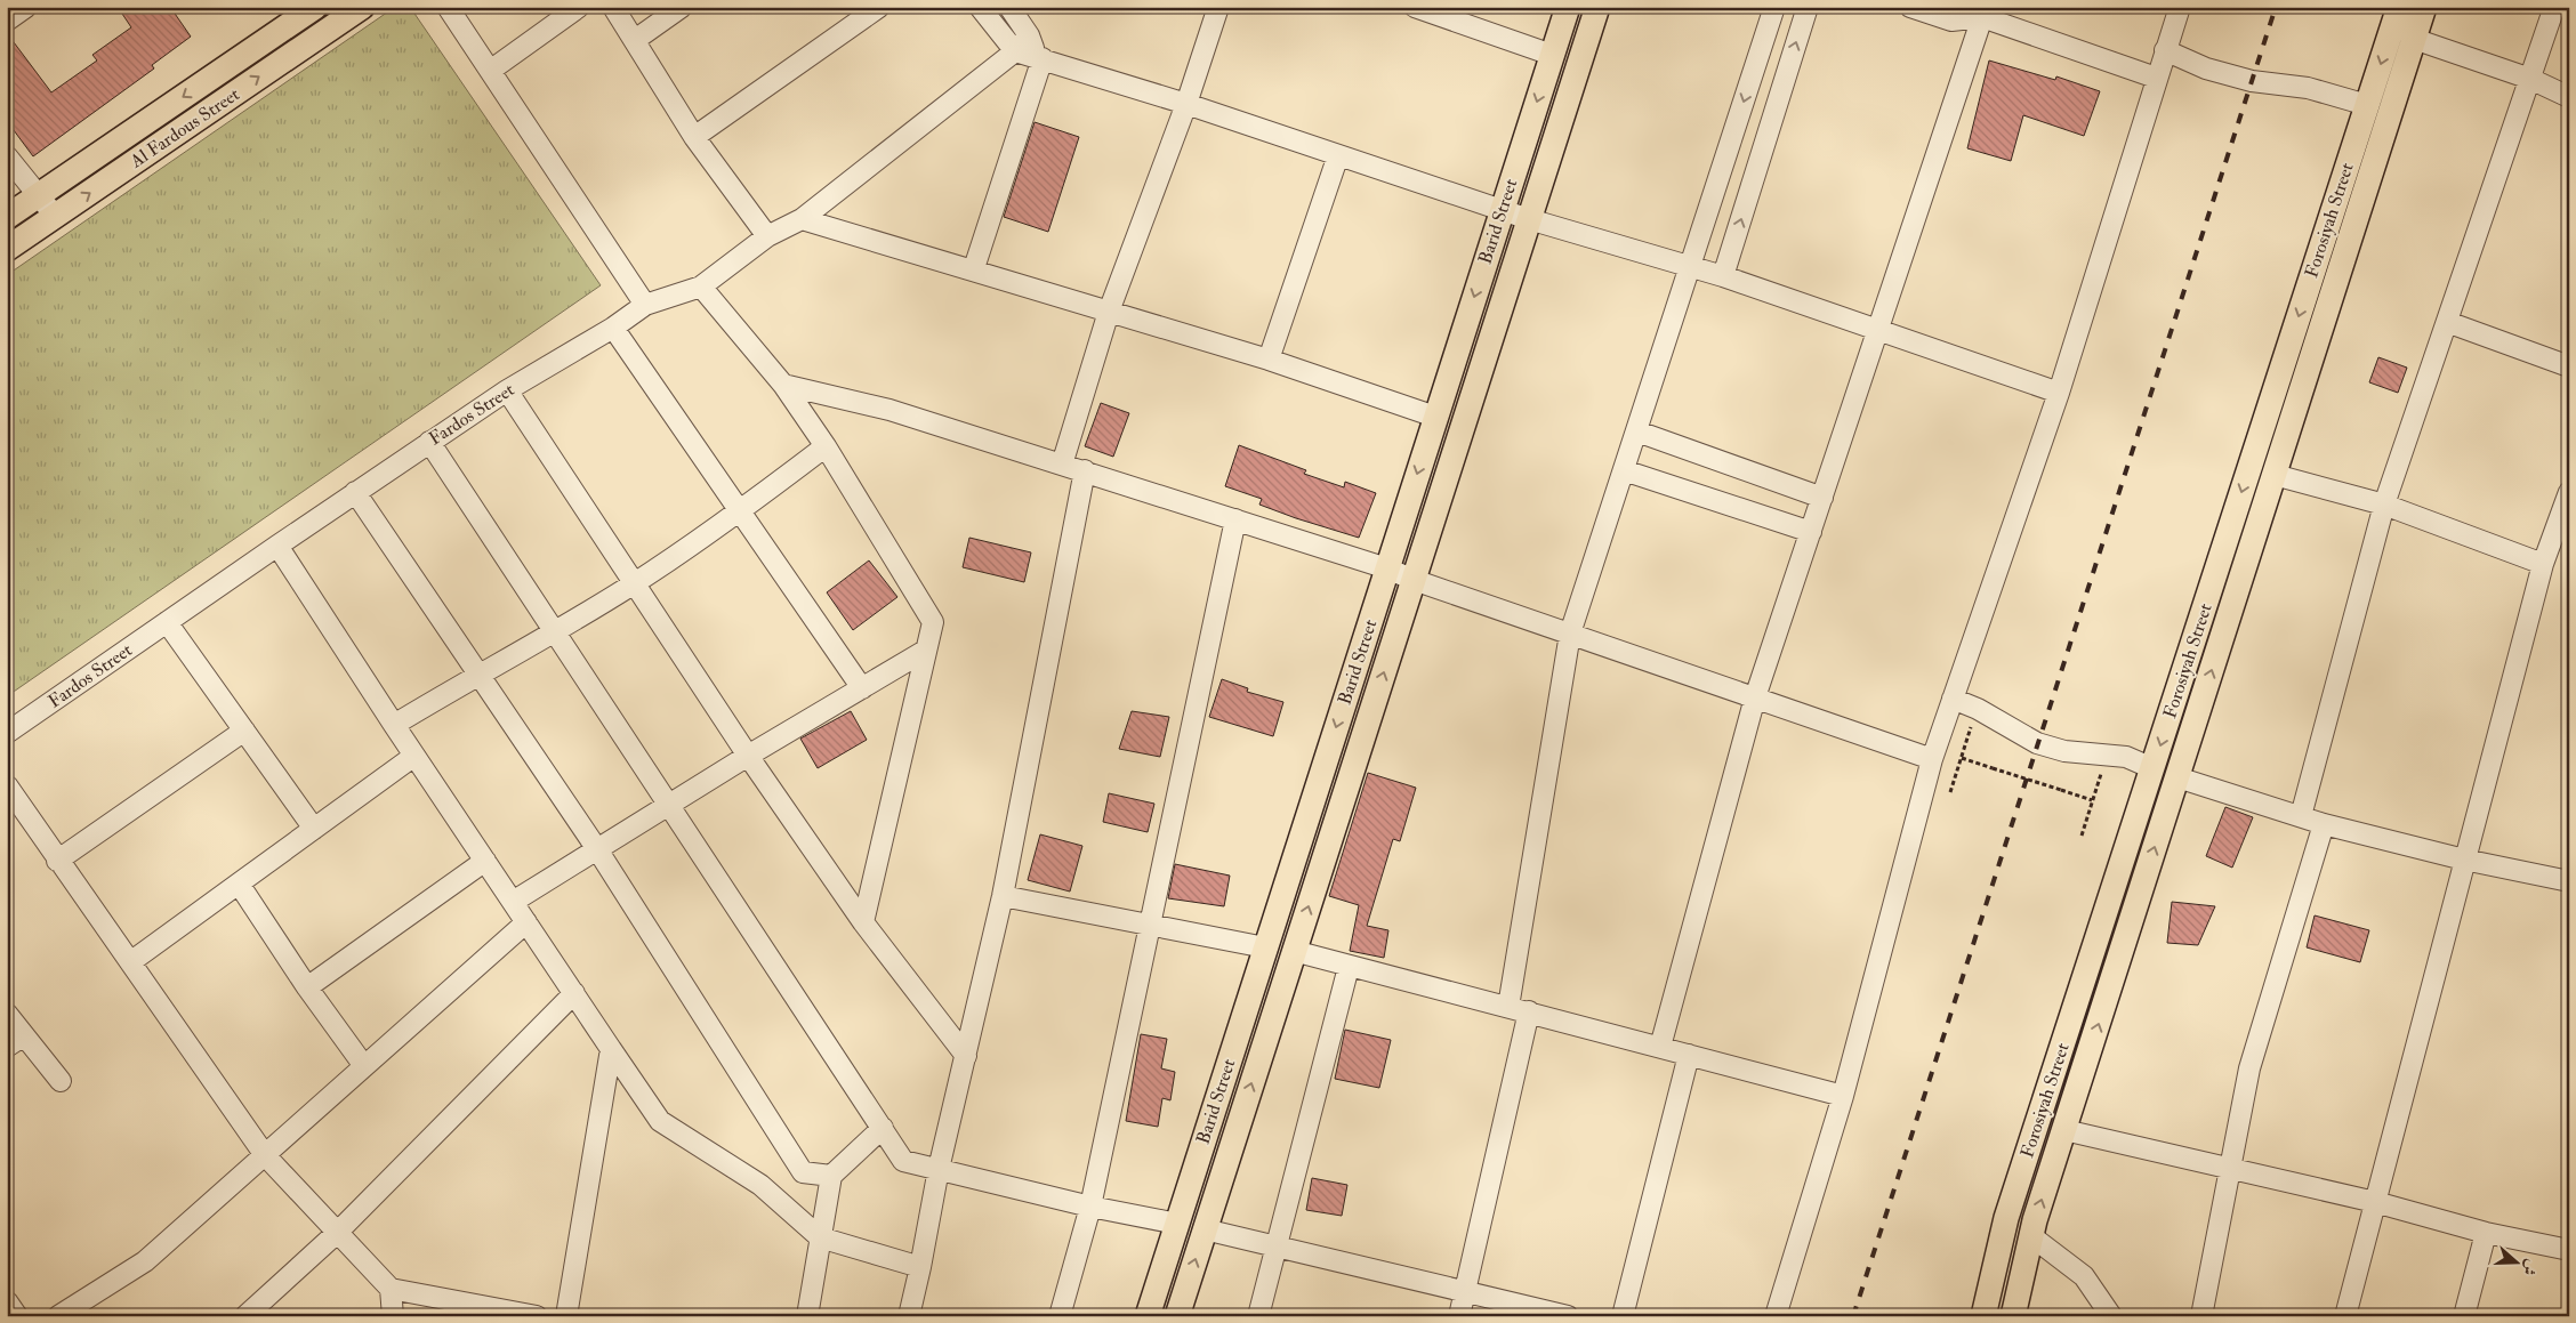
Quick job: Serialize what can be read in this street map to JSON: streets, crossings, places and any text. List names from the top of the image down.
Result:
{
  "streets": {
    "main road": ["Al Fardous Street", "Forosiyah Street", "Barid Street"],
    "street": ["Fardos Street"]
  },
  "north": "right"
}
